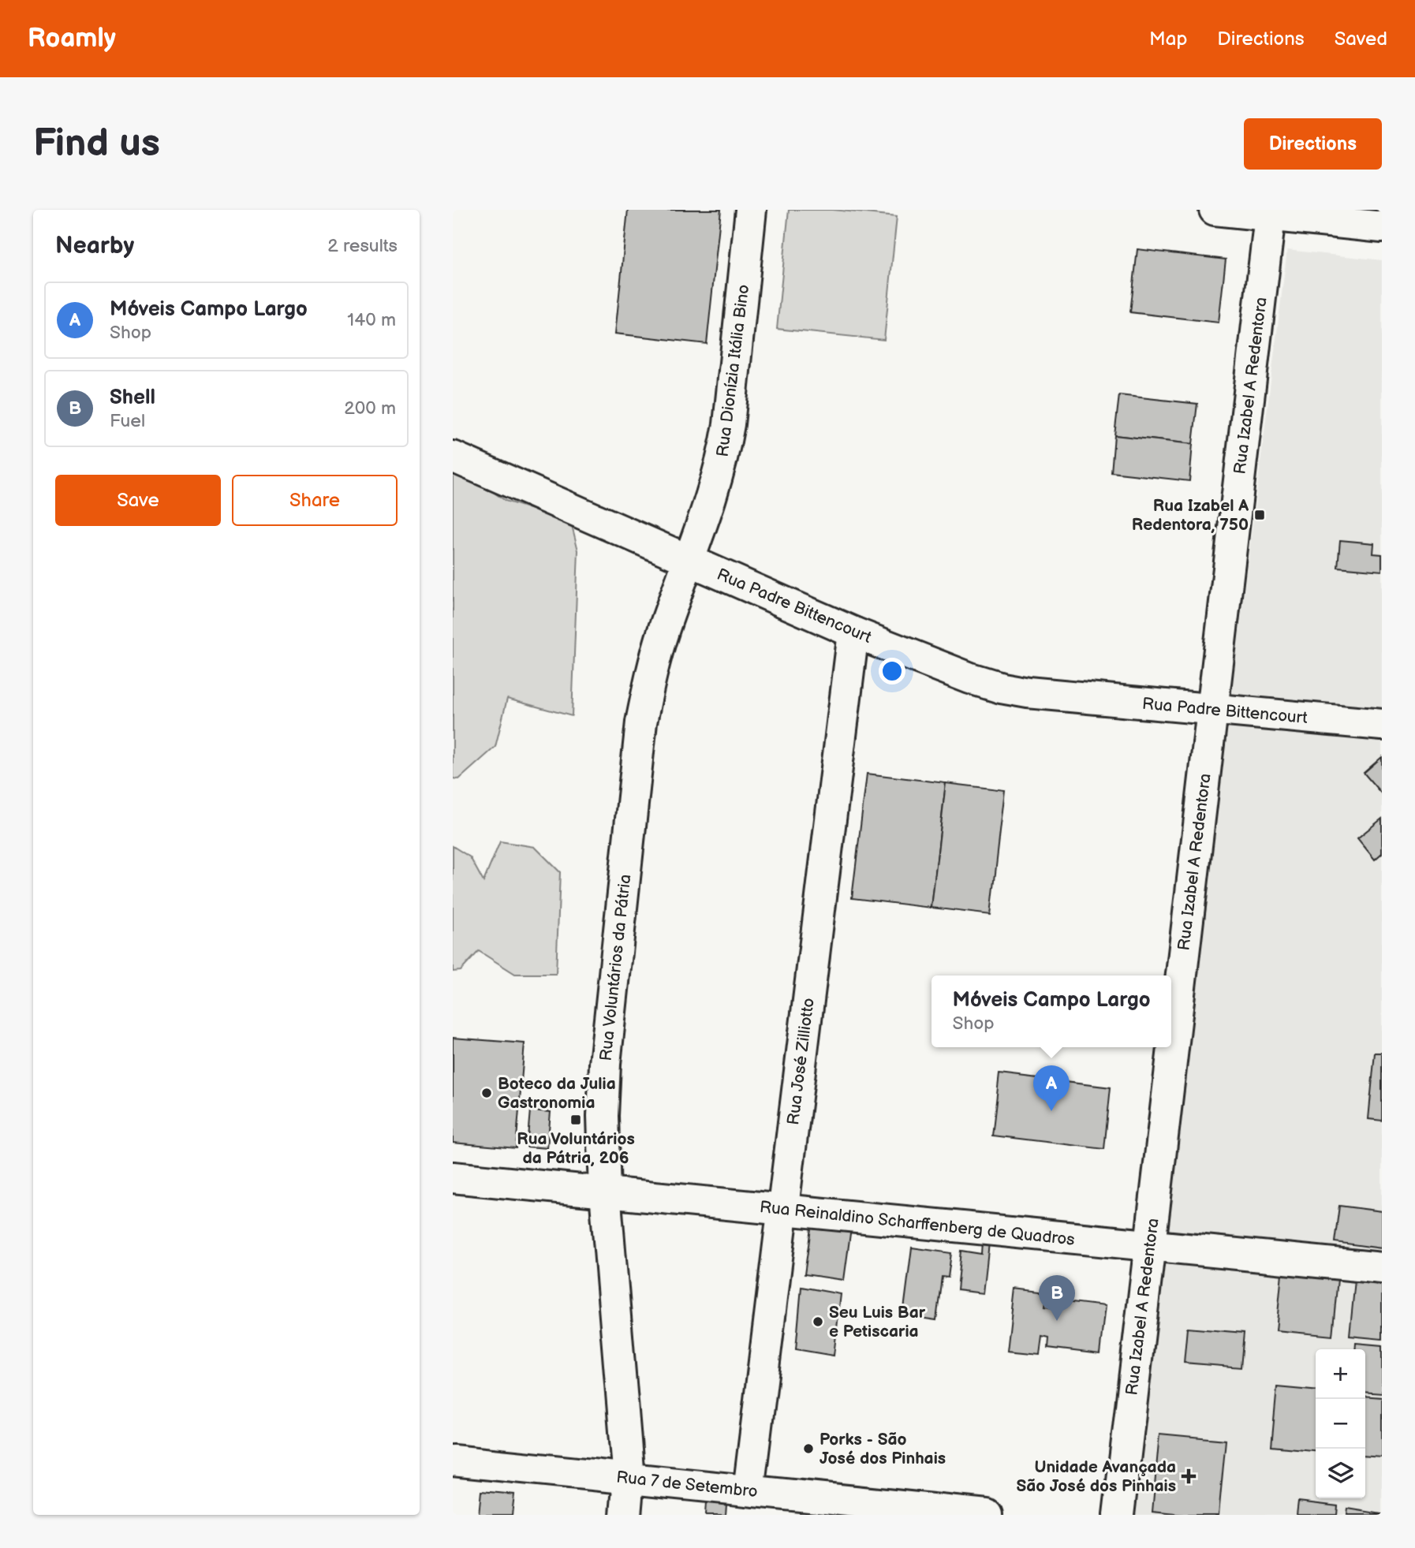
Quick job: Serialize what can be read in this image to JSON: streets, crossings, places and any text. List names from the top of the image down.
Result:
{
  "streets": {
    "main road": [
      "Rua Dionízia Itália Bino",
      "Rua Izabel A Redentora",
      "Rua Padre Bittencourt",
      "Rua Voluntários da Pátria",
      "Rua José Zilliotto",
      "Rua Reinaldino Scharffenberg de Quadros",
      "Rua 7 de Setembro"
    ]
  },
  "crossings": [
    ["Rua Dionízia Itália Bino", "Rua Padre Bittencourt"],
    ["Rua Dionízia Itália Bino", "Rua Voluntários da Pátria"],
    ["Rua Izabel A Redentora", "Rua Padre Bittencourt"],
    ["Rua Izabel A Redentora", "Rua Reinaldino Scharffenberg de Quadros"],
    ["Rua Padre Bittencourt", "Rua Voluntários da Pátria"],
    ["Rua Padre Bittencourt", "Rua José Zilliotto"],
    ["Rua Voluntários da Pátria", "Rua Reinaldino Scharffenberg de Quadros"],
    ["Rua Voluntários da Pátria", "Rua 7 de Setembro"],
    ["Rua José Zilliotto", "Rua Reinaldino Scharffenberg de Quadros"],
    ["Rua José Zilliotto", "Rua 7 de Setembro"]
  ],
  "places": {
    "transit": ["Rua Izabel A Redentora, 750", "Rua Voluntários da Pátria, 206"],
    "other": ["Boteco da Julia Gastronomia", "Seu Luis Bar e Petiscaria", "Porks - São José dos Pinhais"],
    "health": ["Unidade Avançada São José dos Pinhais"]
  },
  "page": {
    "header": "Roamly",
    "nav": ["Map", "Directions", "Saved"],
    "buttons": [
      "Directions",
      ["Save", "Share"]
    ],
    "title": "Find us",
    "heading": ["Nearby", "2 results"],
    "list": [
      {
        "mark": "A",
        "name": "Móveis Campo Largo",
        "note": "Shop",
        "value": "140 m"
      },
      {
        "mark": "B",
        "name": "Shell",
        "note": "Fuel",
        "value": "200 m"
      }
    ],
    "popup": ["Móveis Campo Largo", "Shop"],
    "pins": ["A", "B"],
    "map_buttons": ["+", "−"]
  }
}
